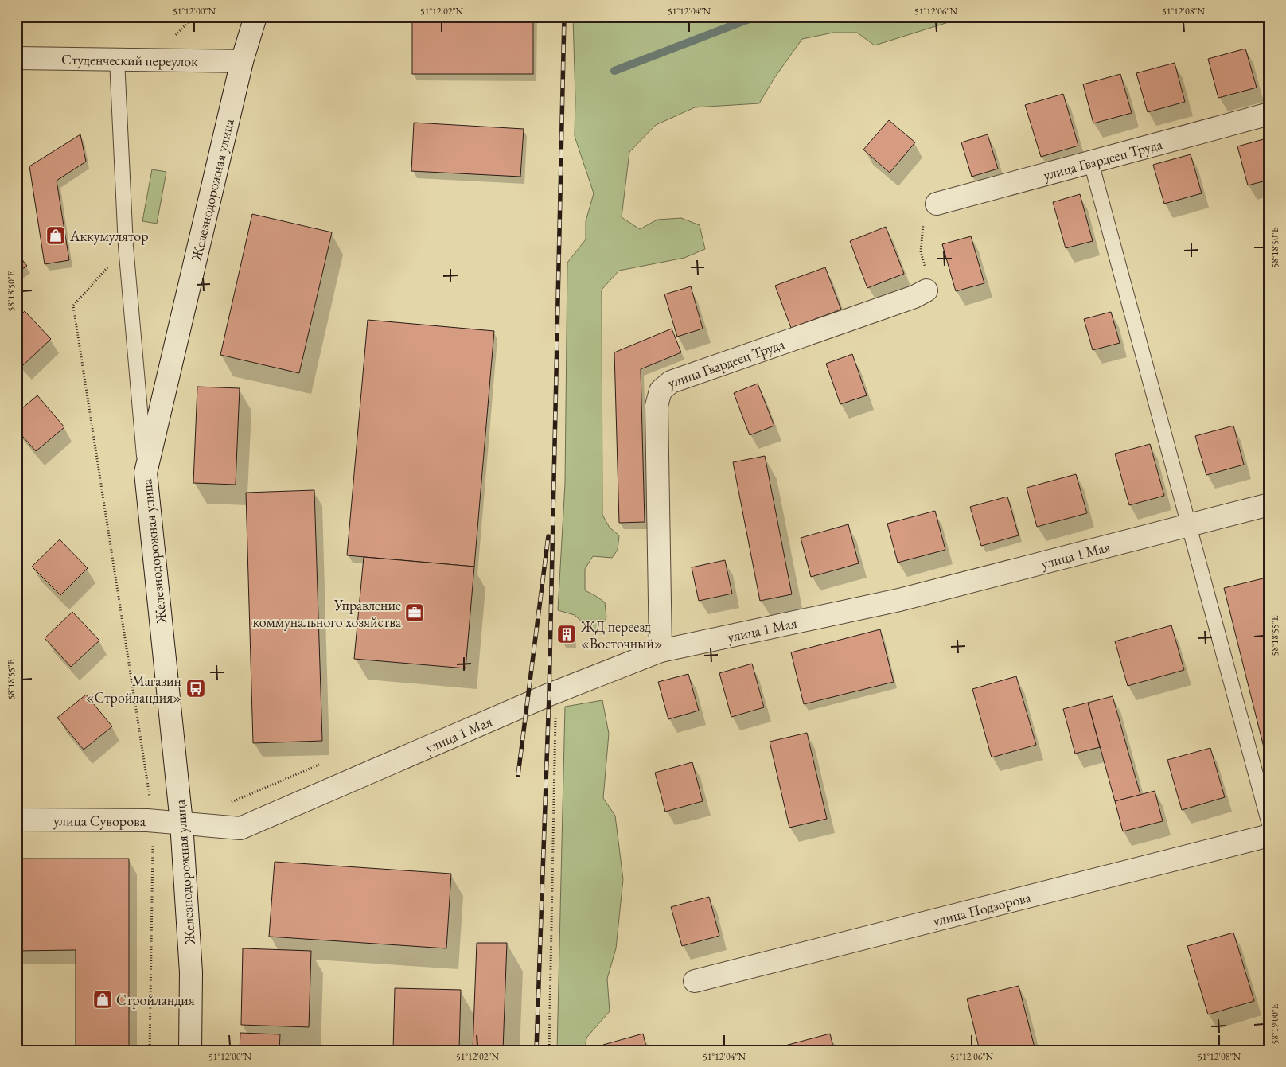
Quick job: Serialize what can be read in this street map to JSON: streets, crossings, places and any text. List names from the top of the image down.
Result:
{
  "streets": {
    "street": [
      "Студенческий переулок",
      "улица Гвардеец Труда",
      "Железнодорожная улица",
      "улица 1 Мая",
      "улица Суворова",
      "улица Подзорова"
    ]
  },
  "crossings": [
    ["Студенческий переулок", "Железнодорожная улица"],
    ["улица Гвардеец Труда", "улица 1 Мая"],
    ["Железнодорожная улица", "улица 1 Мая"],
    ["Железнодорожная улица", "улица Суворова"],
    ["улица 1 Мая", "улица Суворова"]
  ],
  "places": {
    "shop": ["Аккумулятор", "Стройландия"],
    "office": ["Управление коммунального хозяйства"],
    "building": ["ЖД переезд «Восточный»"],
    "bus stop": ["Магазин «Стройландия»"]
  },
  "coordinates": [
    "51°12'00\"N",
    "51°12'02\"N",
    "51°12'04\"N",
    "51°12'06\"N",
    "51°12'08\"N",
    "58°18'50\"E",
    "58°18'55\"E",
    "58°19'00\"E"
  ]
}
